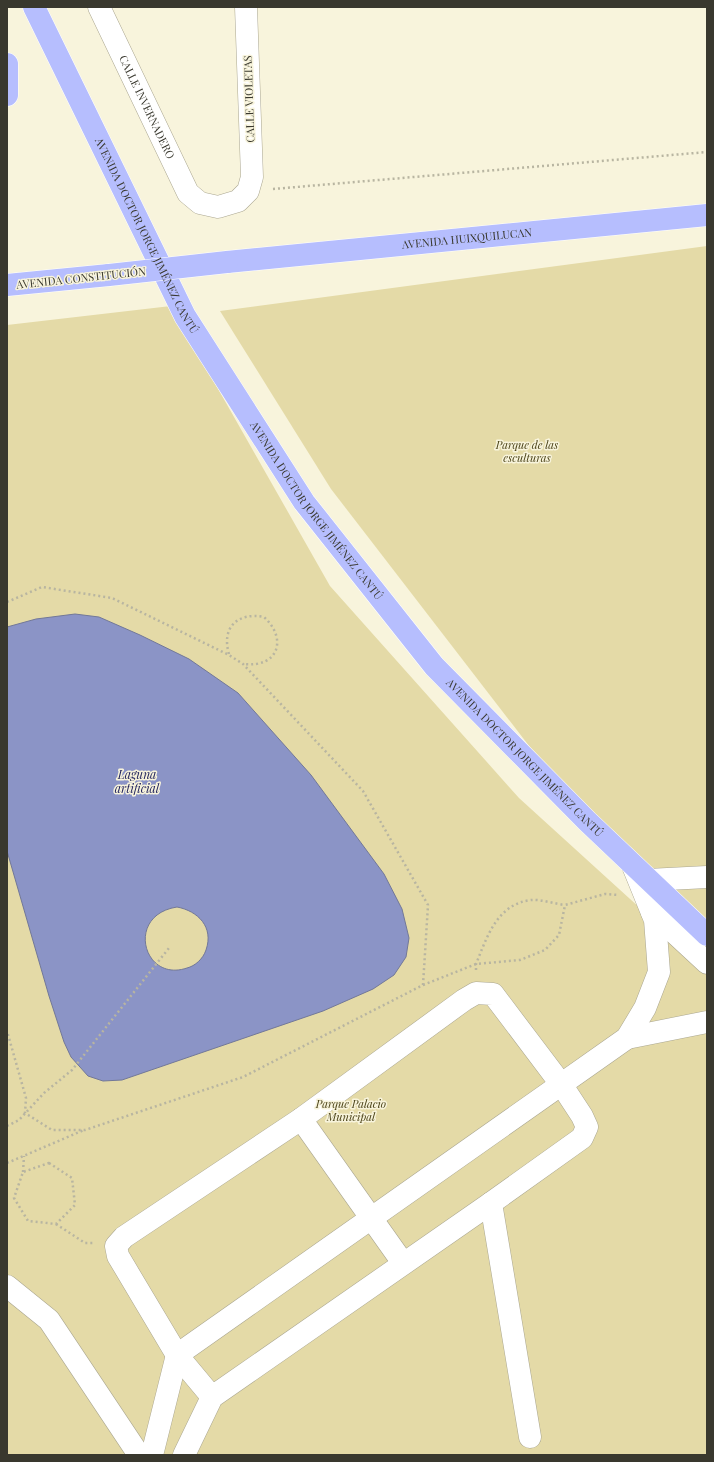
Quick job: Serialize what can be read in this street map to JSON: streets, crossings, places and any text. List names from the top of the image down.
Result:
{
  "streets": {
    "main road": ["AVENIDA DOCTOR JORGE JIMÉNEZ CANTÚ", "AVENIDA HUIXQUILUCAN", "AVENIDA CONSTITUCIÓN"],
    "street": ["CALLE VIOLETAS", "CALLE INVERNADERO"]
  },
  "crossings": [
    ["CALLE VIOLETAS", "CALLE INVERNADERO"],
    ["AVENIDA HUIXQUILUCAN", "AVENIDA CONSTITUCIÓN"]
  ],
  "water": ["Laguna artificial"],
  "parks": ["Parque de las esculturas", "Parque Palacio Municipal"]
}
